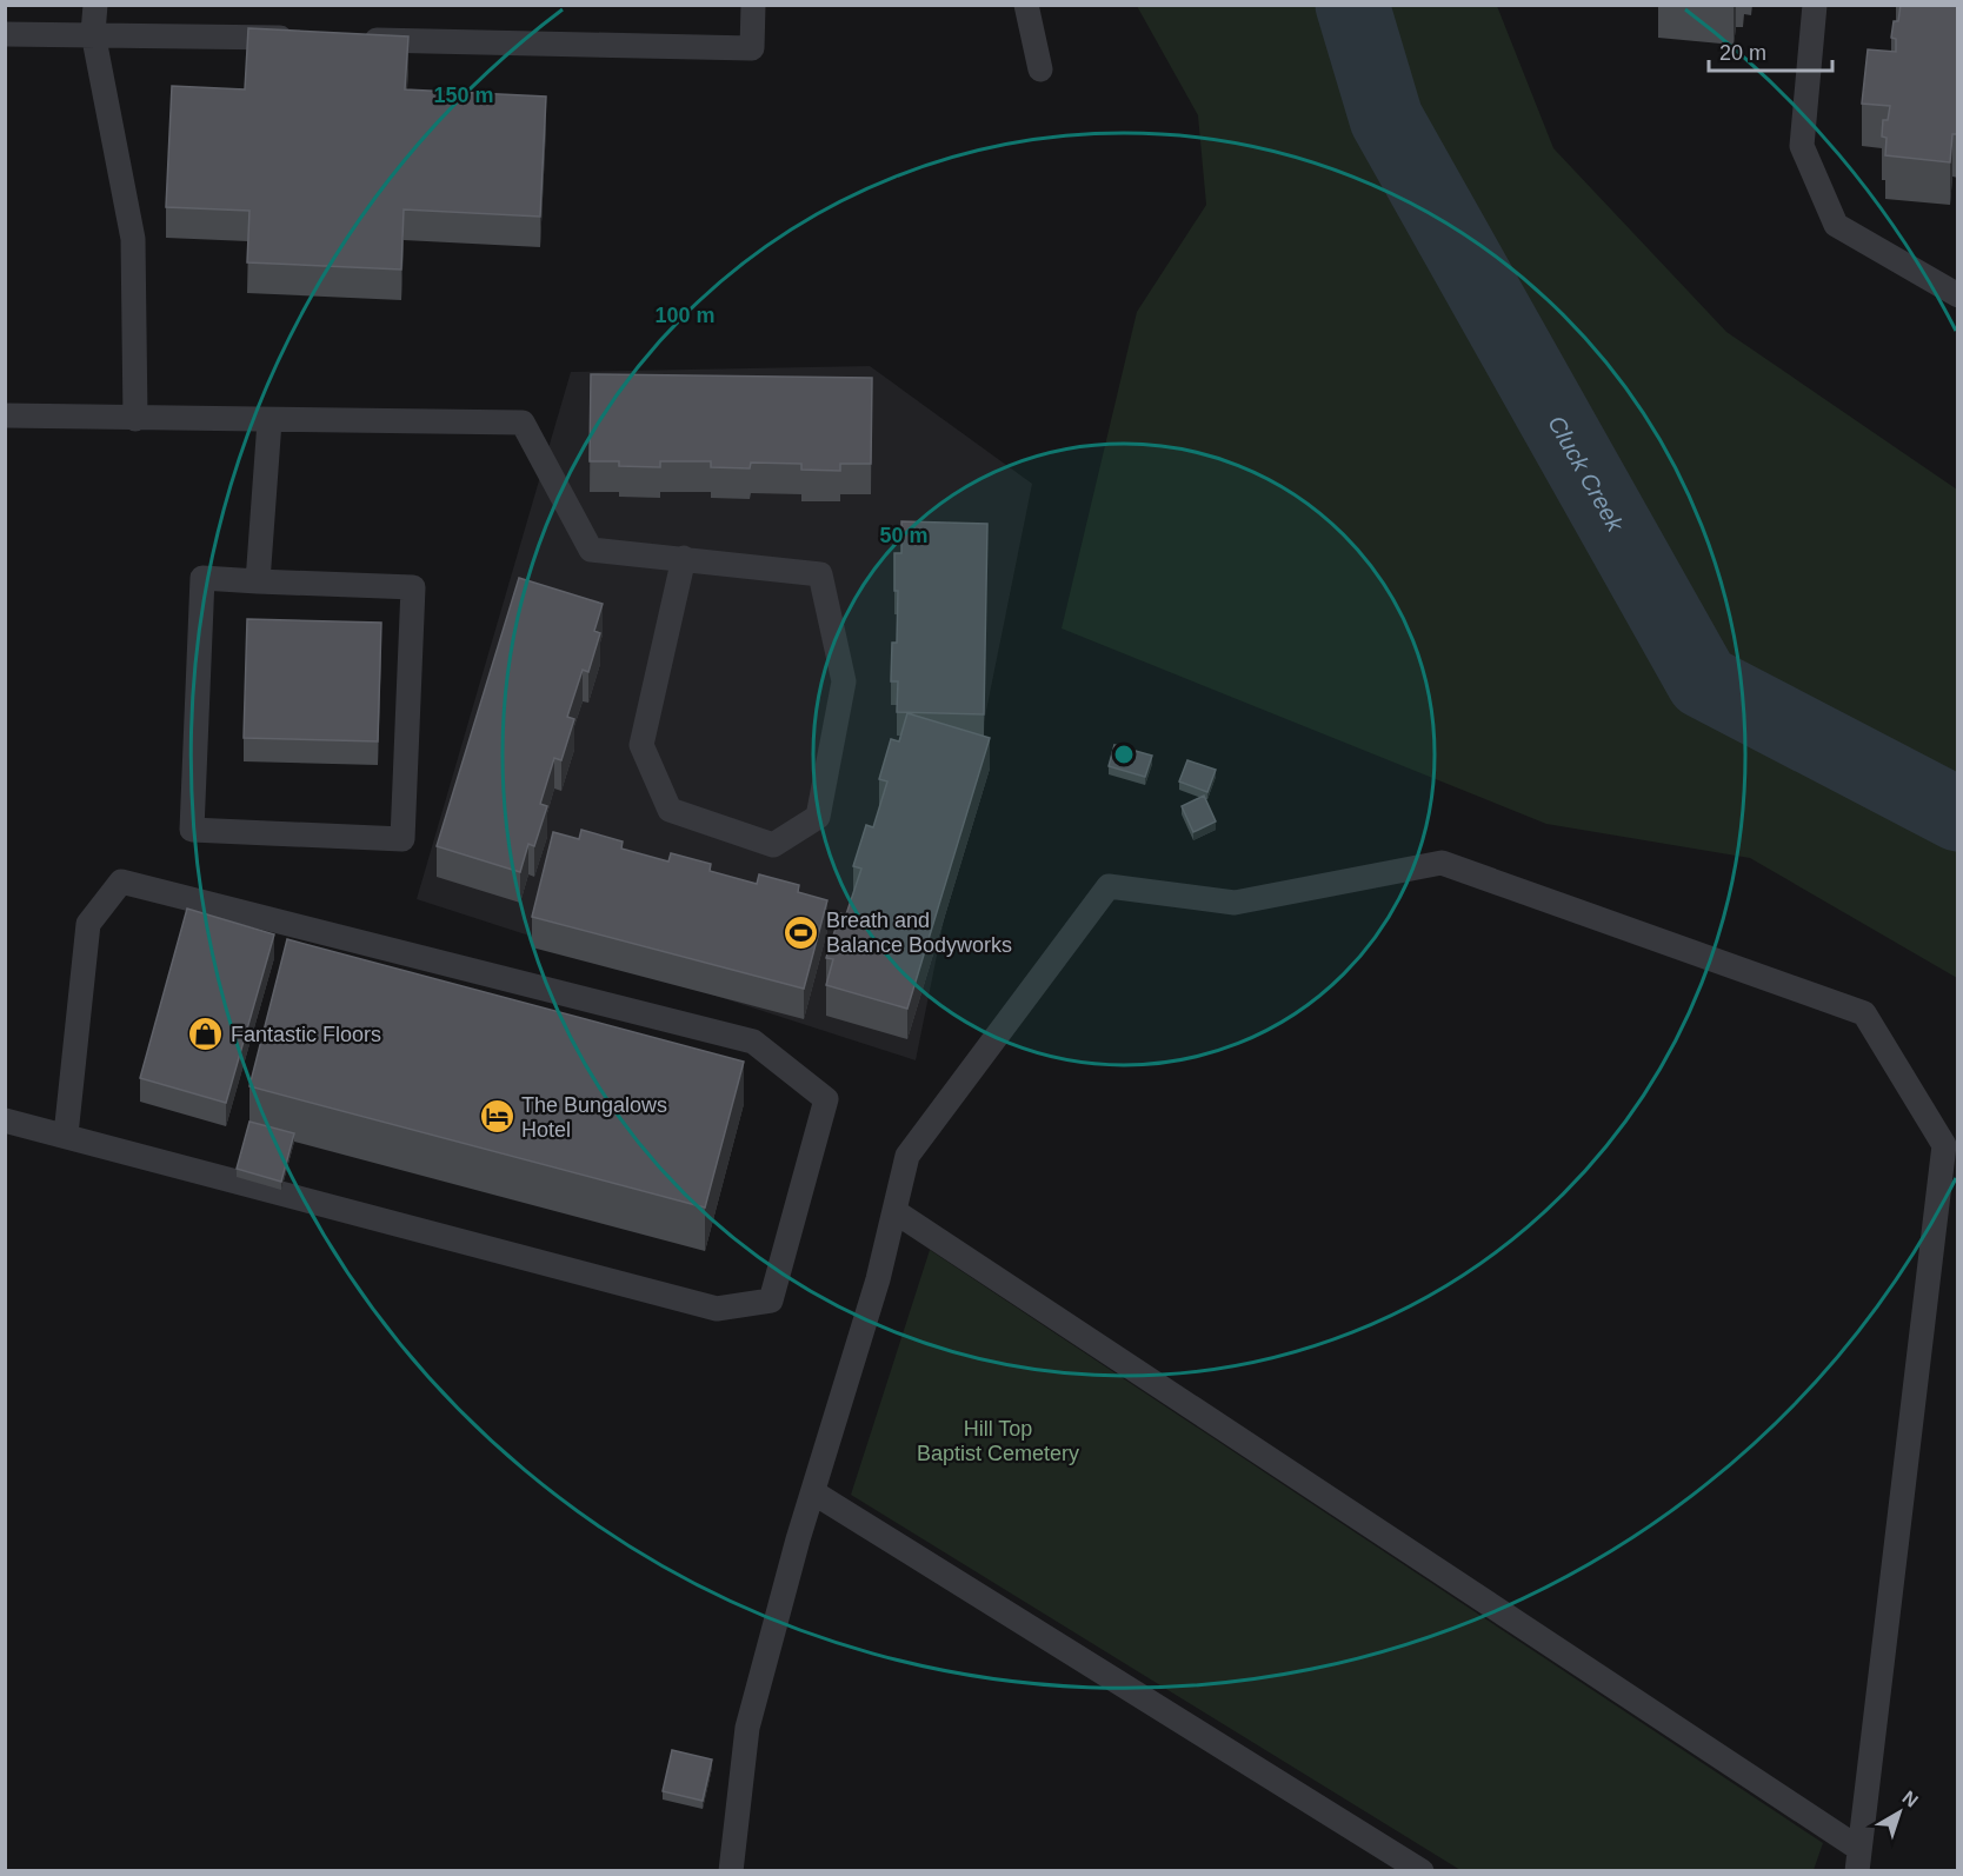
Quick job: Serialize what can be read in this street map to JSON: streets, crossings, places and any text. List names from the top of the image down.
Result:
{
  "water": ["Cluck Creek"],
  "parks": ["Hill Top Baptist Cemetery"],
  "places": {
    "sports": ["Breath and Balance Bodyworks"],
    "shop": ["Fantastic Floors"],
    "hotel": ["The Bungalows Hotel"]
  },
  "scale_bar": "20 m",
  "north": "top right",
  "rings": ["150 m", "100 m", "50 m"]
}
